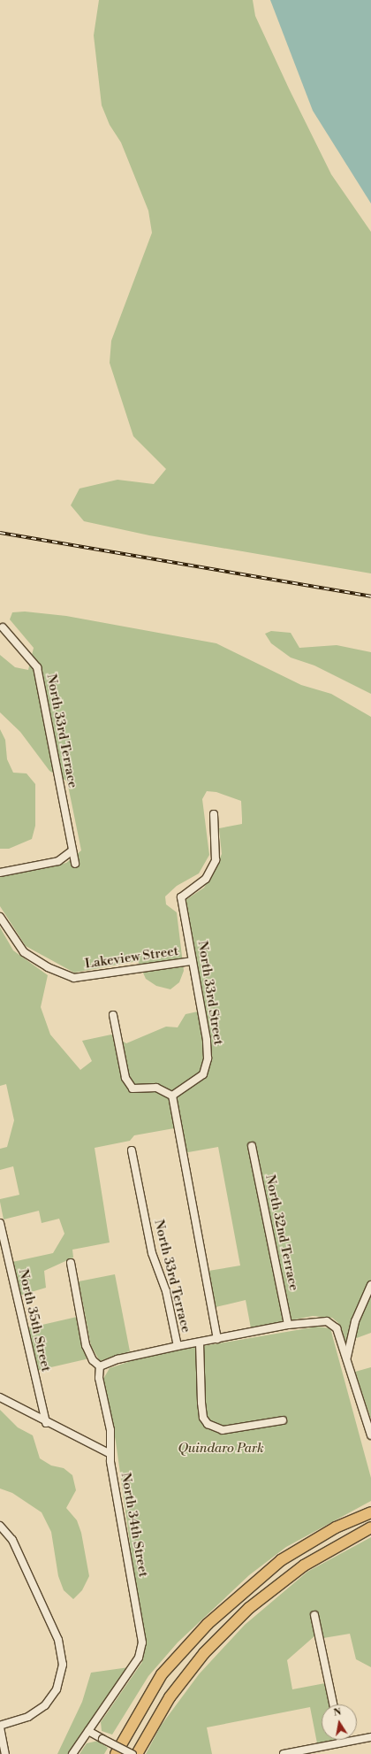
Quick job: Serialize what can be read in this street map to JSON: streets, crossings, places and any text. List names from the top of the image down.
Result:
{
  "streets": {
    "street": [
      "North 33rd Terrace",
      "Lakeview Street",
      "North 33rd Street",
      "North 32nd Terrace",
      "North 35th Street",
      "North 34th Street"
    ]
  },
  "crossings": [
    ["Lakeview Street", "North 33rd Street"]
  ],
  "parks": ["Quindaro Park"],
  "north": "top"
}
